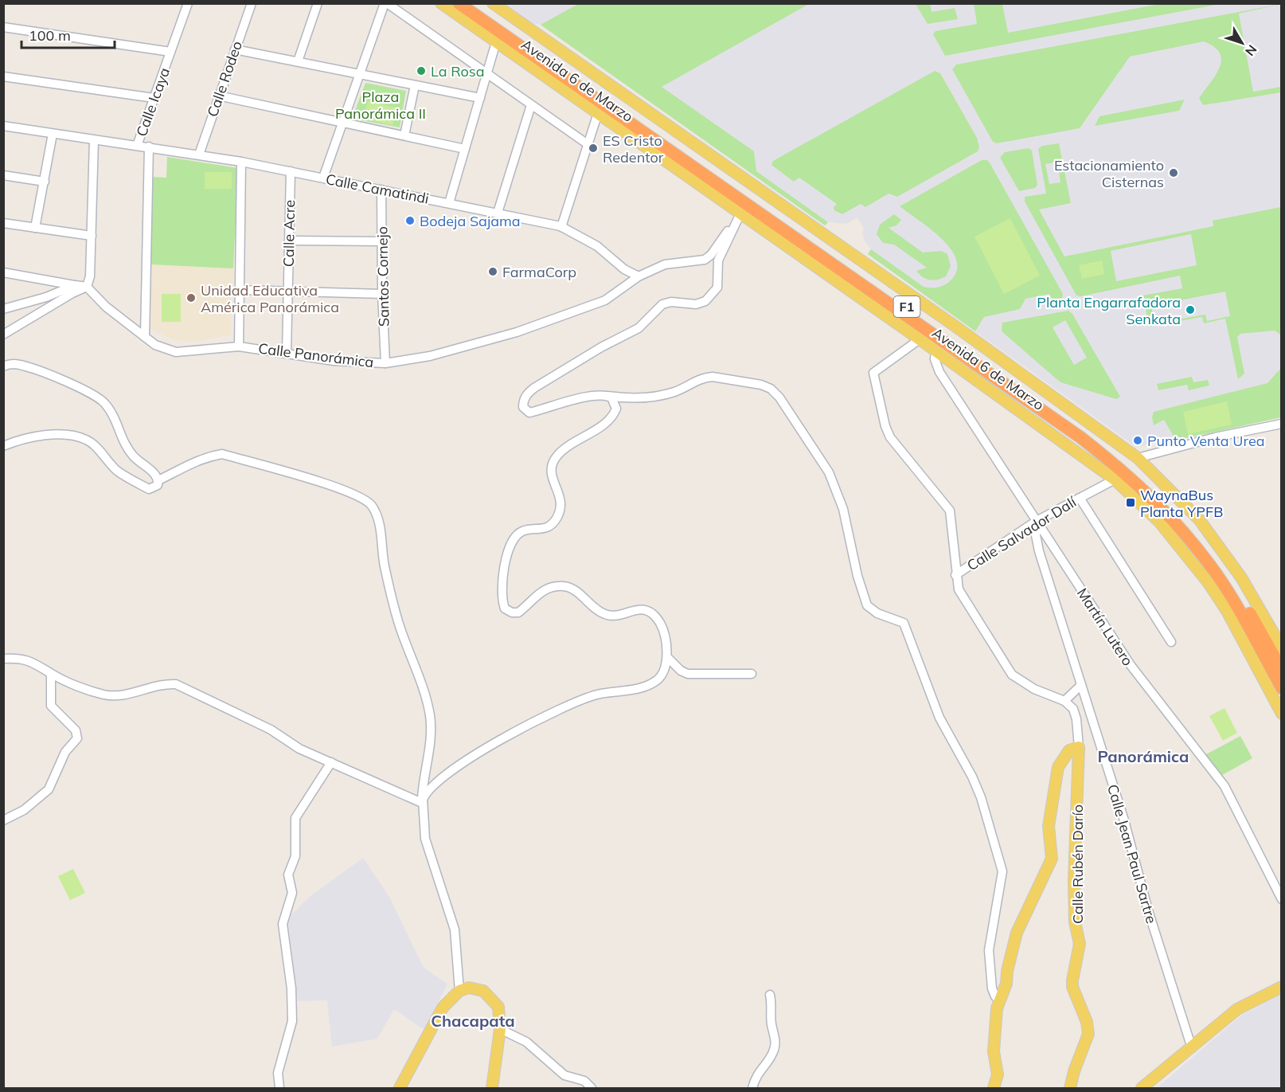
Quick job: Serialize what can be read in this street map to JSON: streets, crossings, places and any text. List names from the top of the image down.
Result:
{
  "streets": {
    "highway": ["Avenida 6 de Marzo", "F1"],
    "main road": ["Calle Rubén Darío"],
    "street": [
      "Calle Rodeo",
      "Calle Icaya",
      "Calle Camatindi",
      "Calle Acre",
      "Santos Cornejo",
      "Calle Panorámica",
      "Calle Salvador Dalí",
      "Martín Lutero",
      "Calle Jean Paul Sartre"
    ]
  },
  "crossings": [
    ["Calle Rodeo", "Calle Camatindi"],
    ["Avenida 6 de Marzo", "Calle Salvador Dalí"],
    ["Avenida 6 de Marzo", "Martín Lutero"],
    ["Calle Icaya", "Calle Camatindi"],
    ["Calle Camatindi", "Calle Acre"],
    ["Calle Camatindi", "Santos Cornejo"],
    ["Calle Camatindi", "Calle Panorámica"],
    ["Calle Acre", "Calle Panorámica"],
    ["Santos Cornejo", "Calle Panorámica"],
    ["Calle Salvador Dalí", "Martín Lutero"],
    ["Calle Salvador Dalí", "Calle Jean Paul Sartre"],
    ["Martín Lutero", "Calle Jean Paul Sartre"]
  ],
  "districts": ["Panorámica", "Chacapata"],
  "parks": ["Plaza Panorámica II"],
  "places": {
    "other": [
      "La Rosa",
      "ES Cristo Redentor",
      "Estacionamiento Cisternas",
      "Bodeja Sajama",
      "FarmaCorp",
      "Unidad Educativa América Panorámica",
      "Planta Engarrafadora Senkata",
      "Punto Venta Urea"
    ],
    "transit": ["WaynaBus Planta YPFB"]
  },
  "scale_bar": "100 m",
  "north": "bottom right"
}
